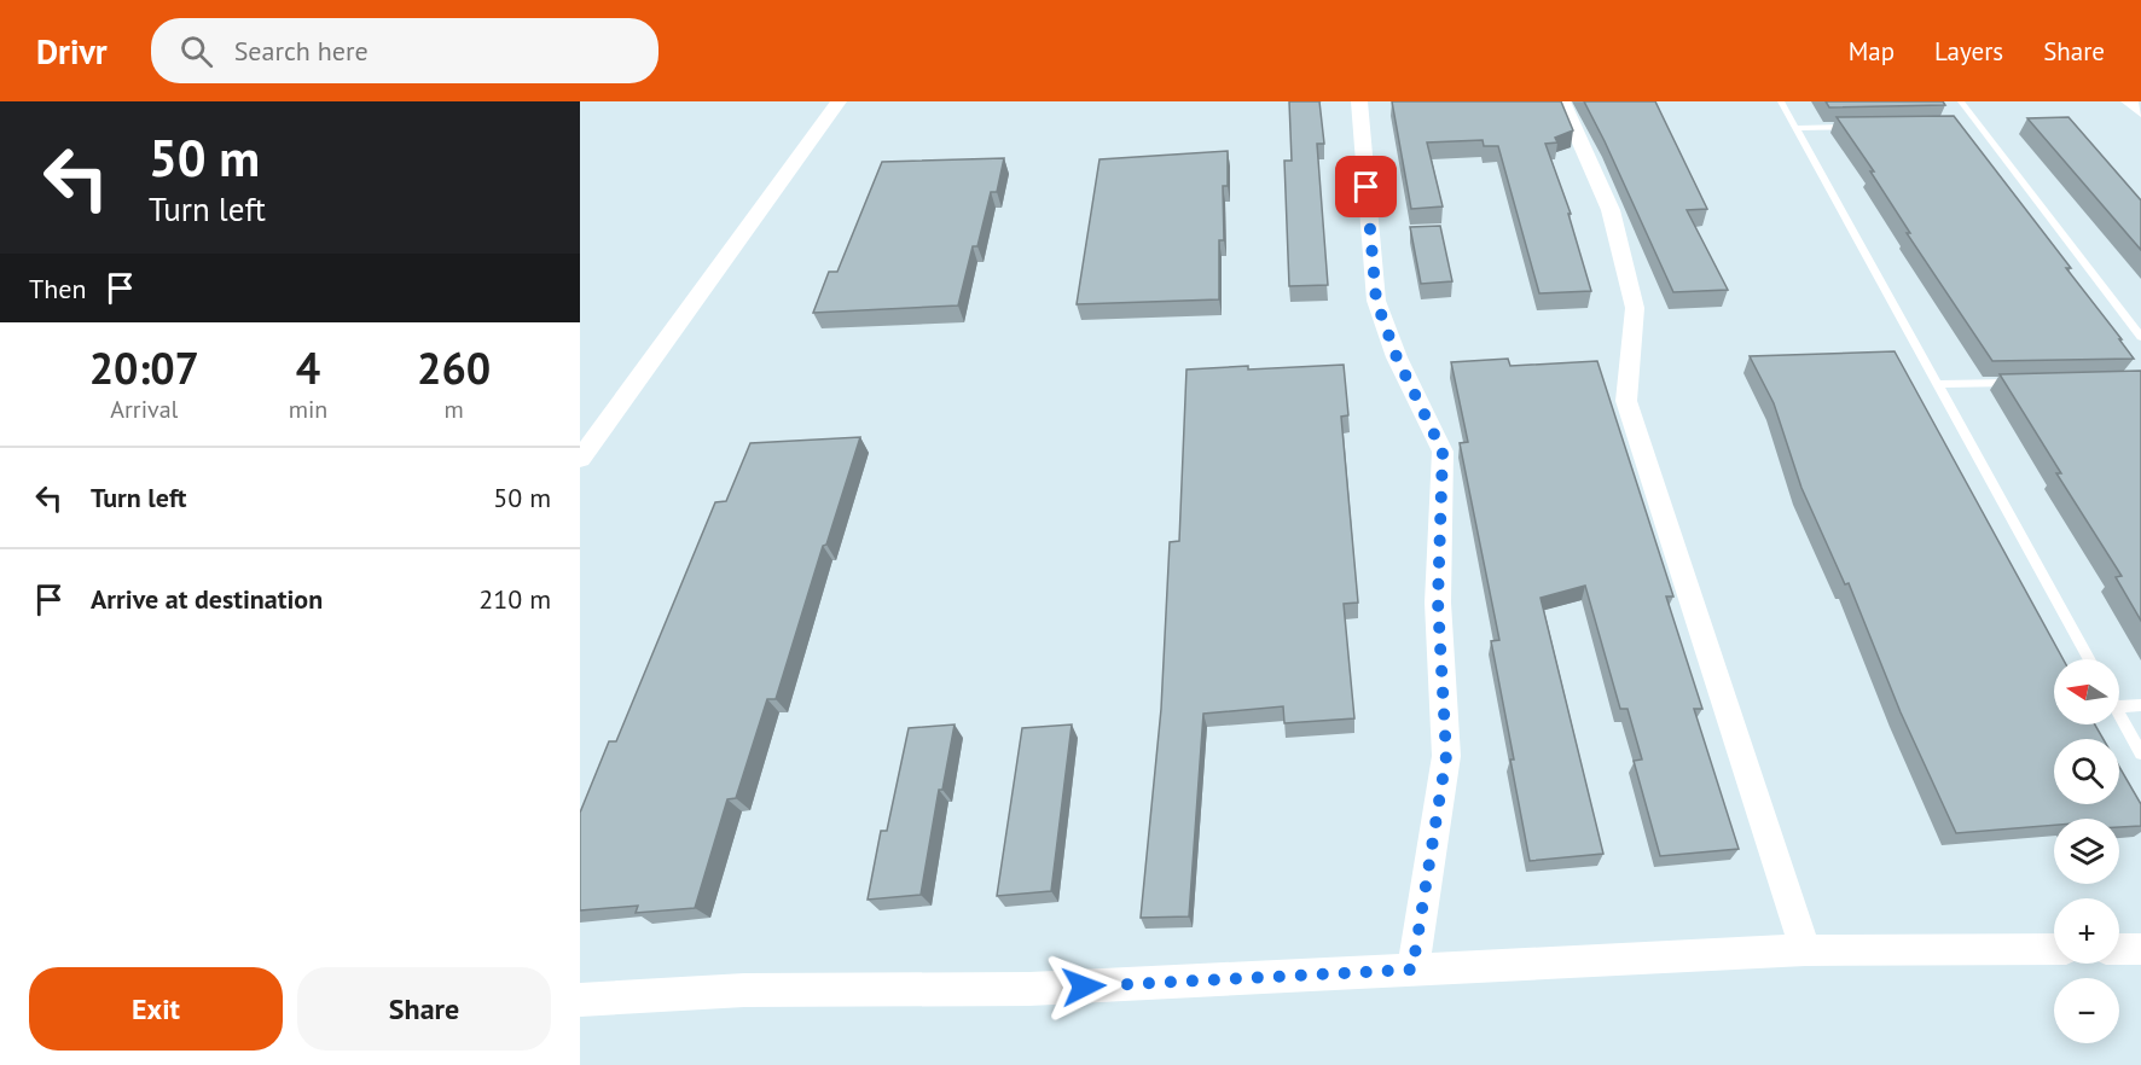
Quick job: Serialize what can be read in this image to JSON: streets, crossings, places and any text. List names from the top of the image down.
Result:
{
  "north": "left",
  "page": {
    "header": "Drivr",
    "search": "Search here",
    "nav": ["Map", "Layers", "Share"],
    "turn": ["50 m", "Turn left"],
    "then": "Then",
    "eta": [
      "20:07",
      "Arrival",
      "4",
      "min",
      "260",
      "m"
    ],
    "list": [
      {
        "name": "Turn left",
        "value": "50 m"
      },
      {
        "name": "Arrive at destination",
        "value": "210 m"
      }
    ],
    "map_buttons": ["+", "−"],
    "buttons": ["Exit", "Share"]
  }
}
